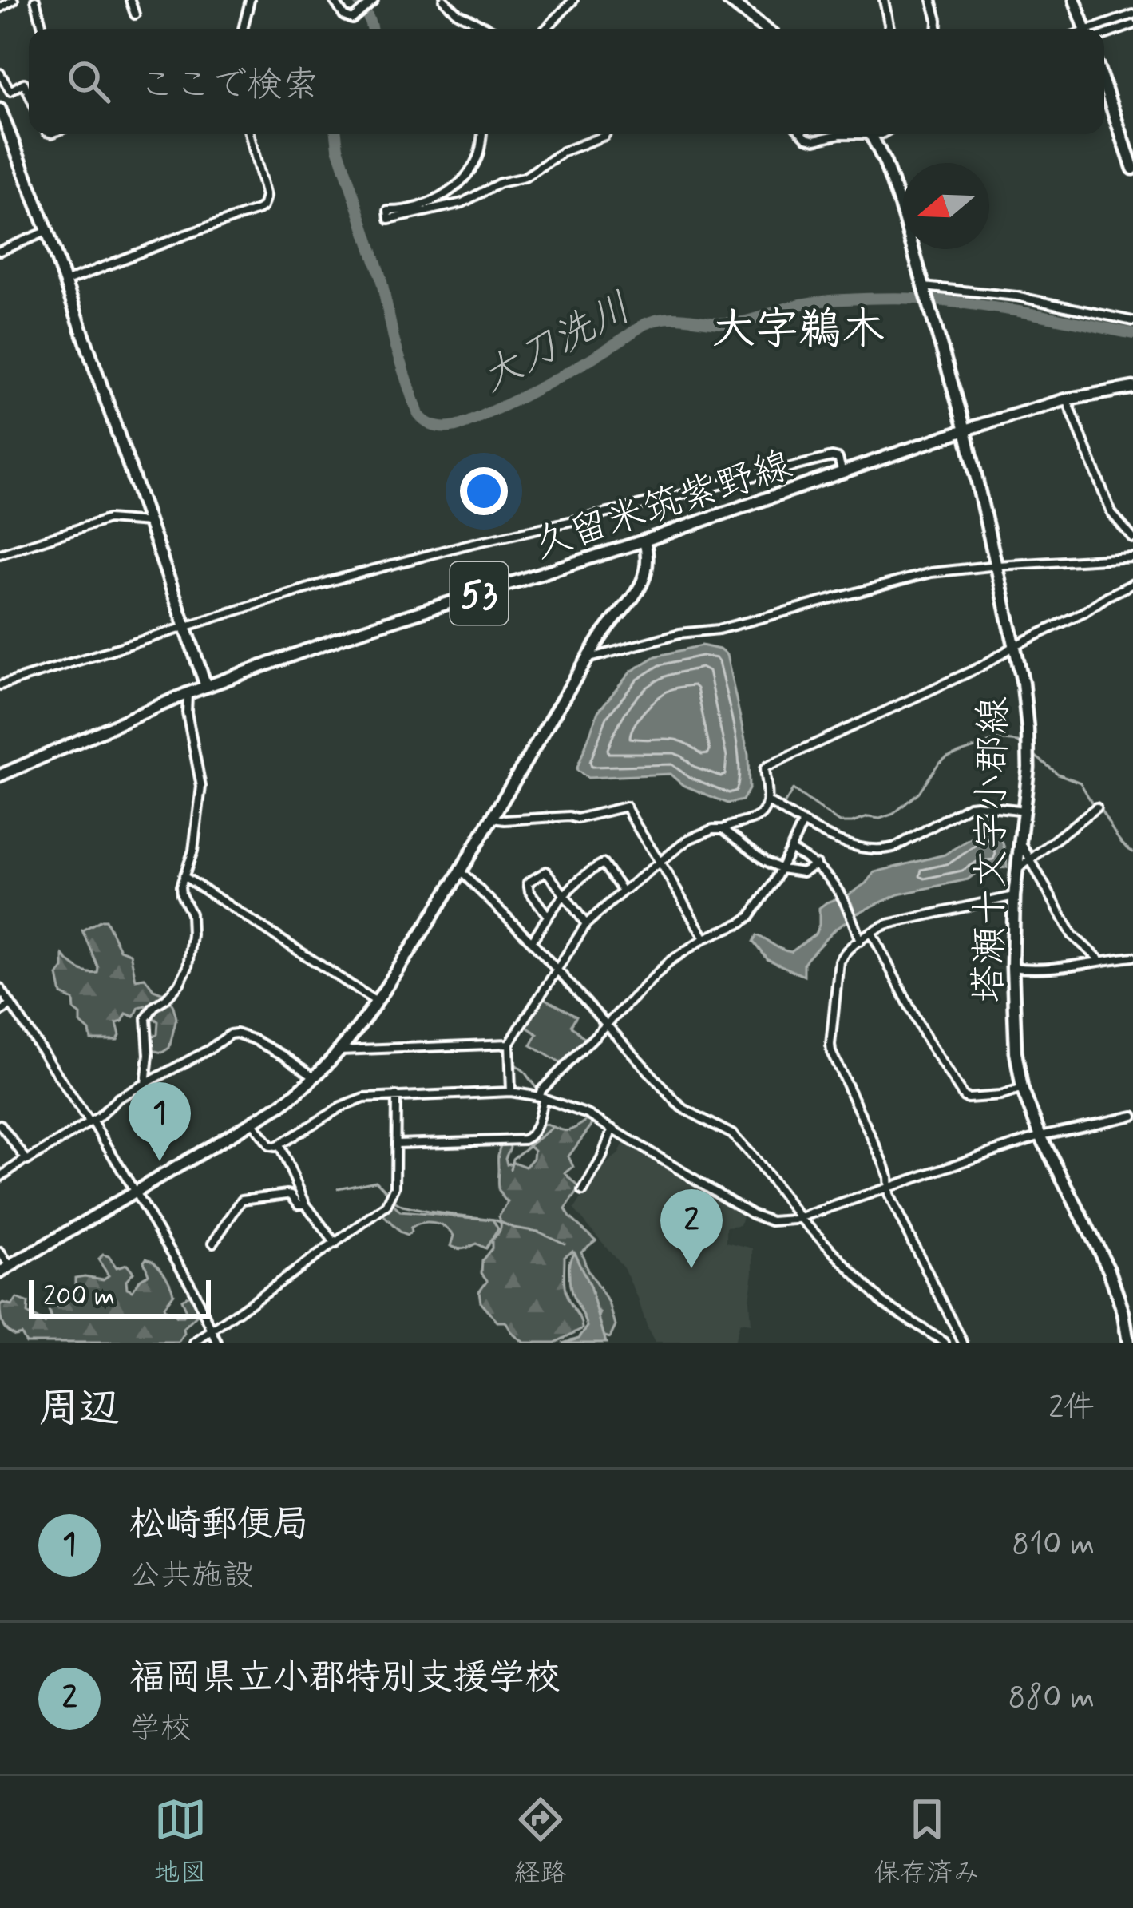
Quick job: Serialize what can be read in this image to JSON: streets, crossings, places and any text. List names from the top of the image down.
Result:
{
  "streets": {
    "main road": ["久留米筑紫野線", "53", "塔瀬十文字小郡線"]
  },
  "crossings": [
    ["久留米筑紫野線", "塔瀬十文字小郡線"]
  ],
  "districts": ["大字鵜木"],
  "water": ["大刀洗川"],
  "scale_bar": "200 m",
  "north": "left",
  "page": {
    "search": "ここで検索",
    "pins": ["1", "2"],
    "scale": "200 m",
    "heading": ["周辺", "2件"],
    "list": [
      {
        "mark": "1",
        "name": "松崎郵便局",
        "note": "公共施設",
        "value": "810 m"
      },
      {
        "mark": "2",
        "name": "福岡県立小郡特別支援学校",
        "note": "学校",
        "value": "880 m"
      }
    ],
    "nav": ["地図", "経路", "保存済み"]
  }
}
